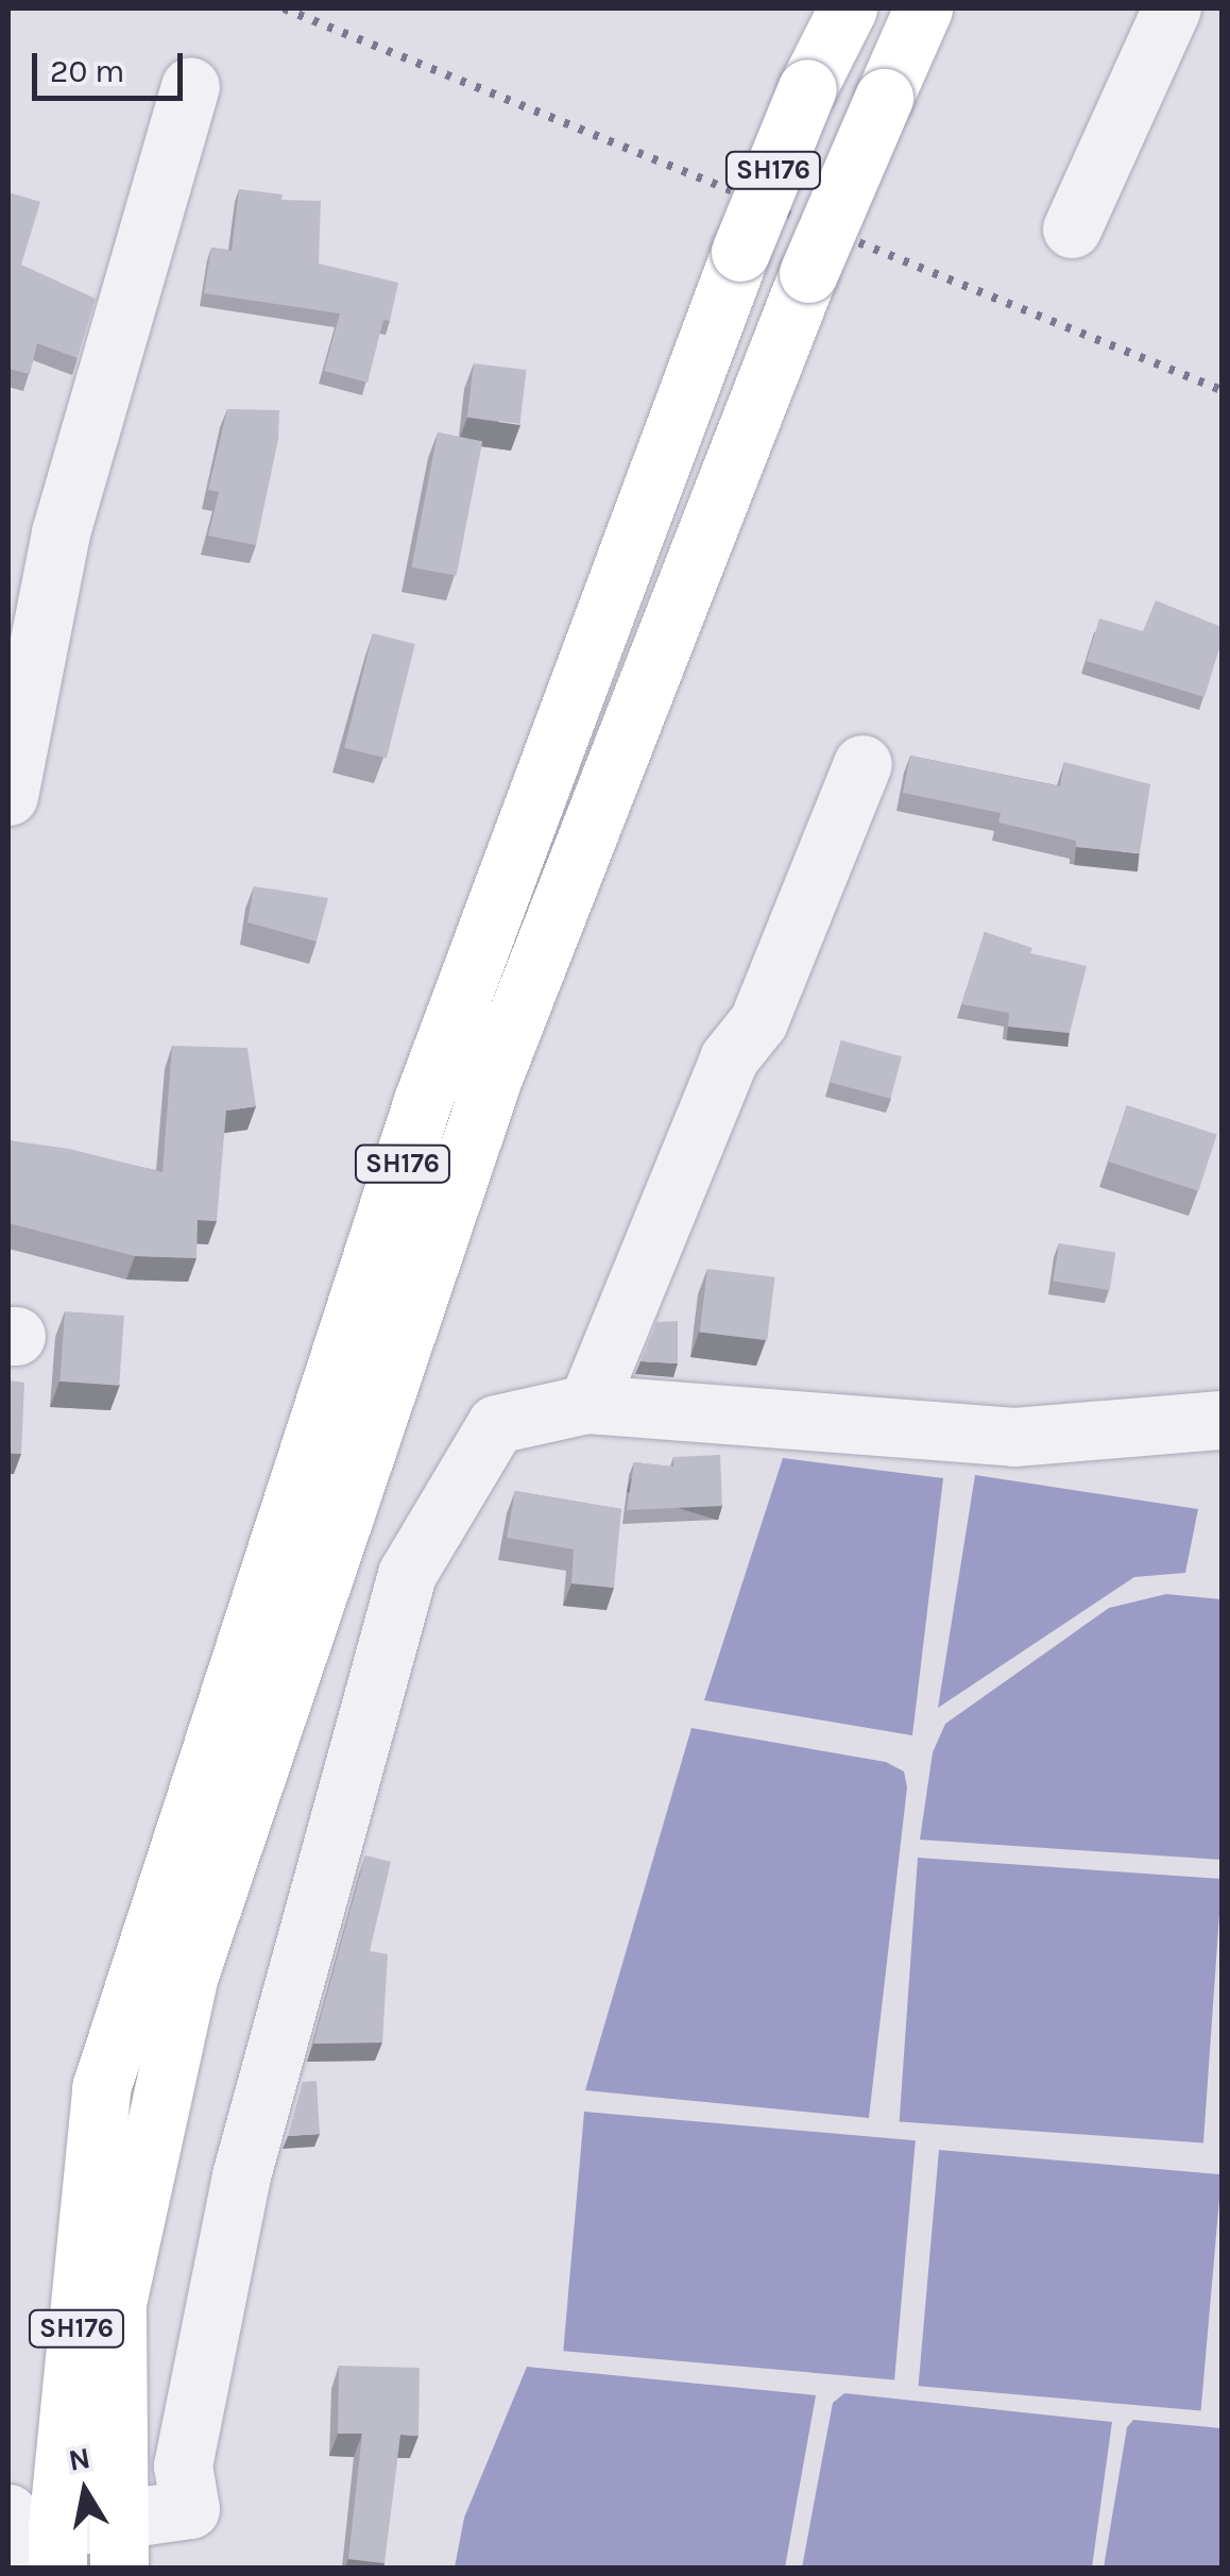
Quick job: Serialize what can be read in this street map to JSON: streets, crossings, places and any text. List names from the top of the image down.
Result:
{
  "streets": {
    "main road": ["SH176"]
  },
  "scale_bar": "20 m",
  "north": "top"
}
